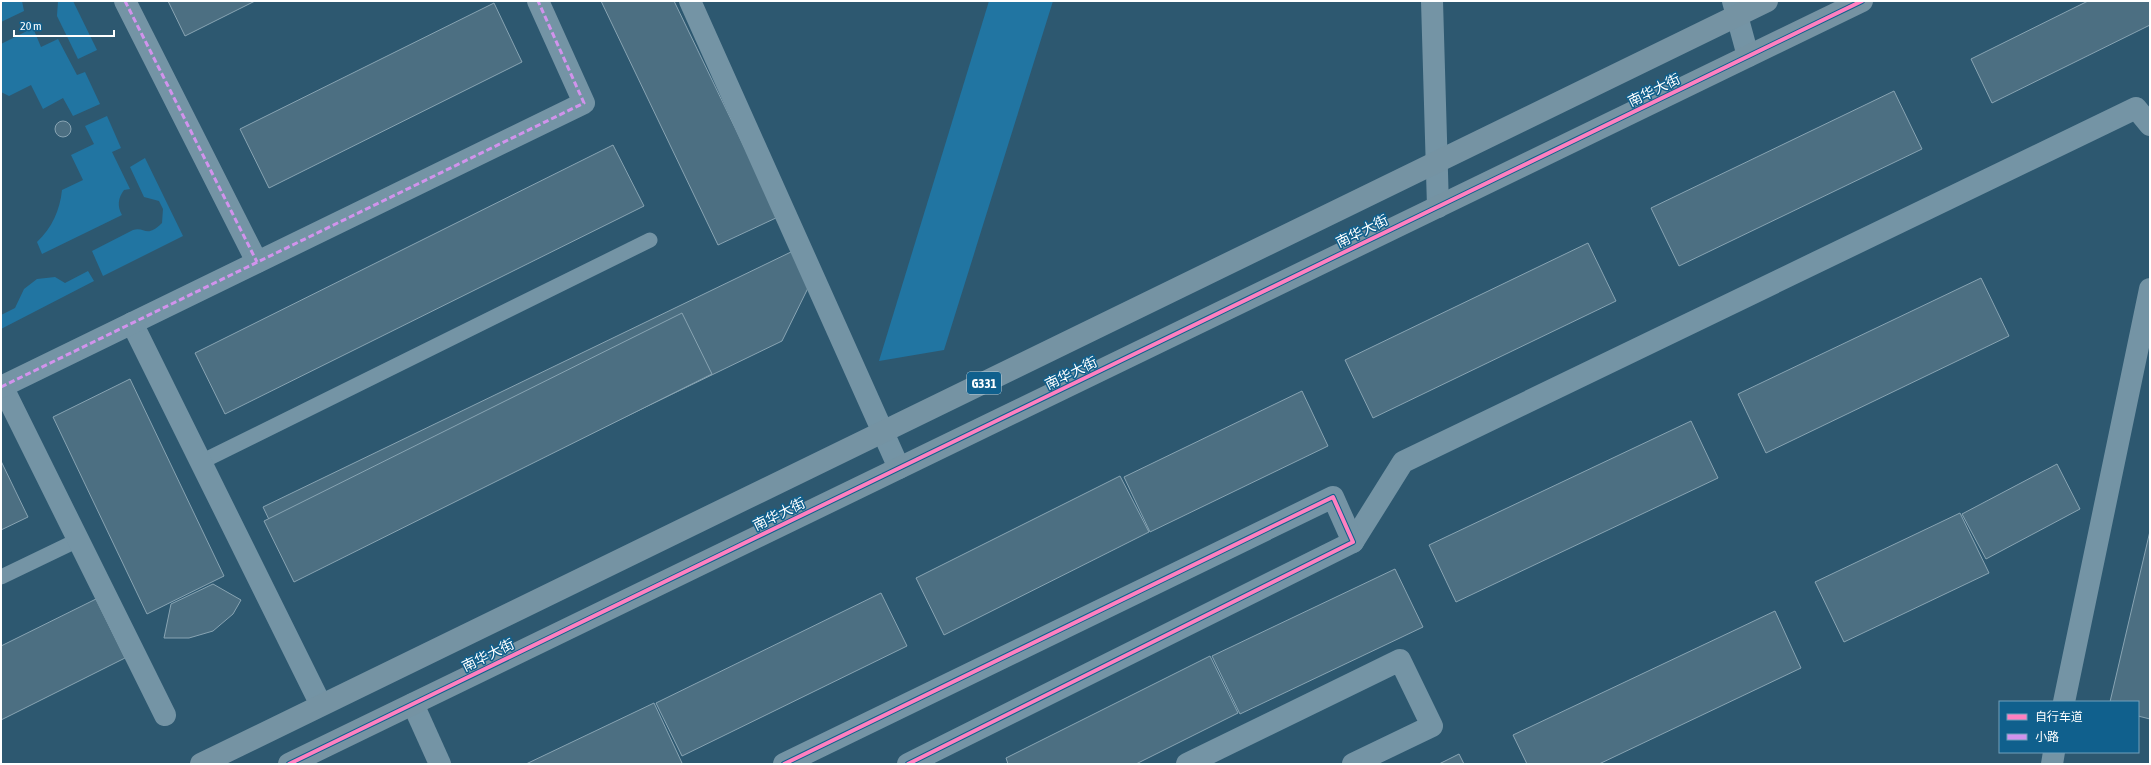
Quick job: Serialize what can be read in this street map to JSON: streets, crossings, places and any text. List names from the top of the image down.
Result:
{
  "streets": {
    "highway": ["南华大街", "G331"]
  },
  "legend": ["自行车道", "小路"],
  "scale_bar": "20 m"
}
